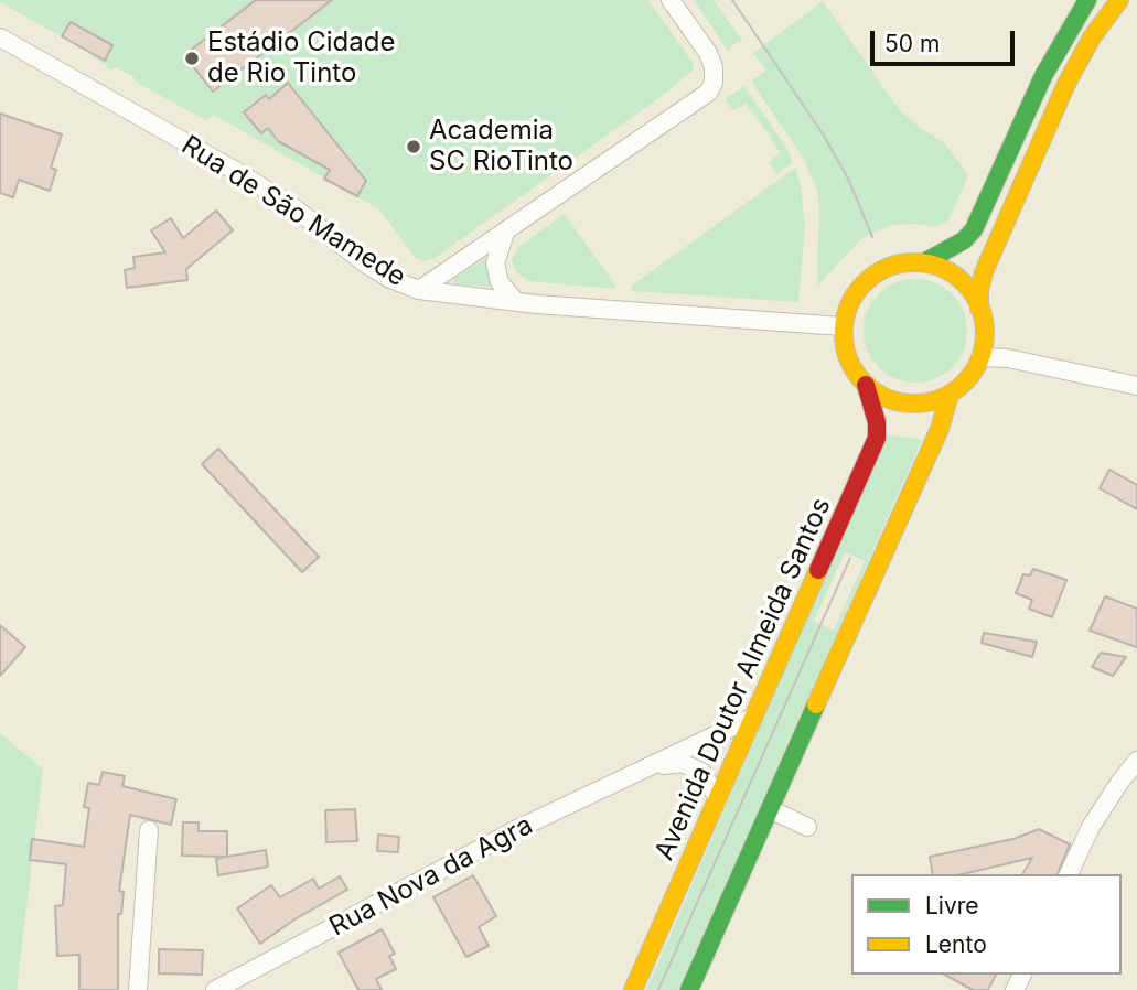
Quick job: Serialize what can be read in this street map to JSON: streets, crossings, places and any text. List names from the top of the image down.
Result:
{
  "streets": {
    "main road": ["Avenida Doutor Almeida Santos"],
    "street": ["Rua de São Mamede", "Rua Nova da Agra"]
  },
  "crossings": [
    ["Rua de São Mamede", "Avenida Doutor Almeida Santos"],
    ["Avenida Doutor Almeida Santos", "Rua Nova da Agra"]
  ],
  "places": ["Estádio Cidade de Rio Tinto", "Academia SC RioTinto"],
  "legend": ["Livre", "Lento"],
  "scale_bar": "50 m"
}
